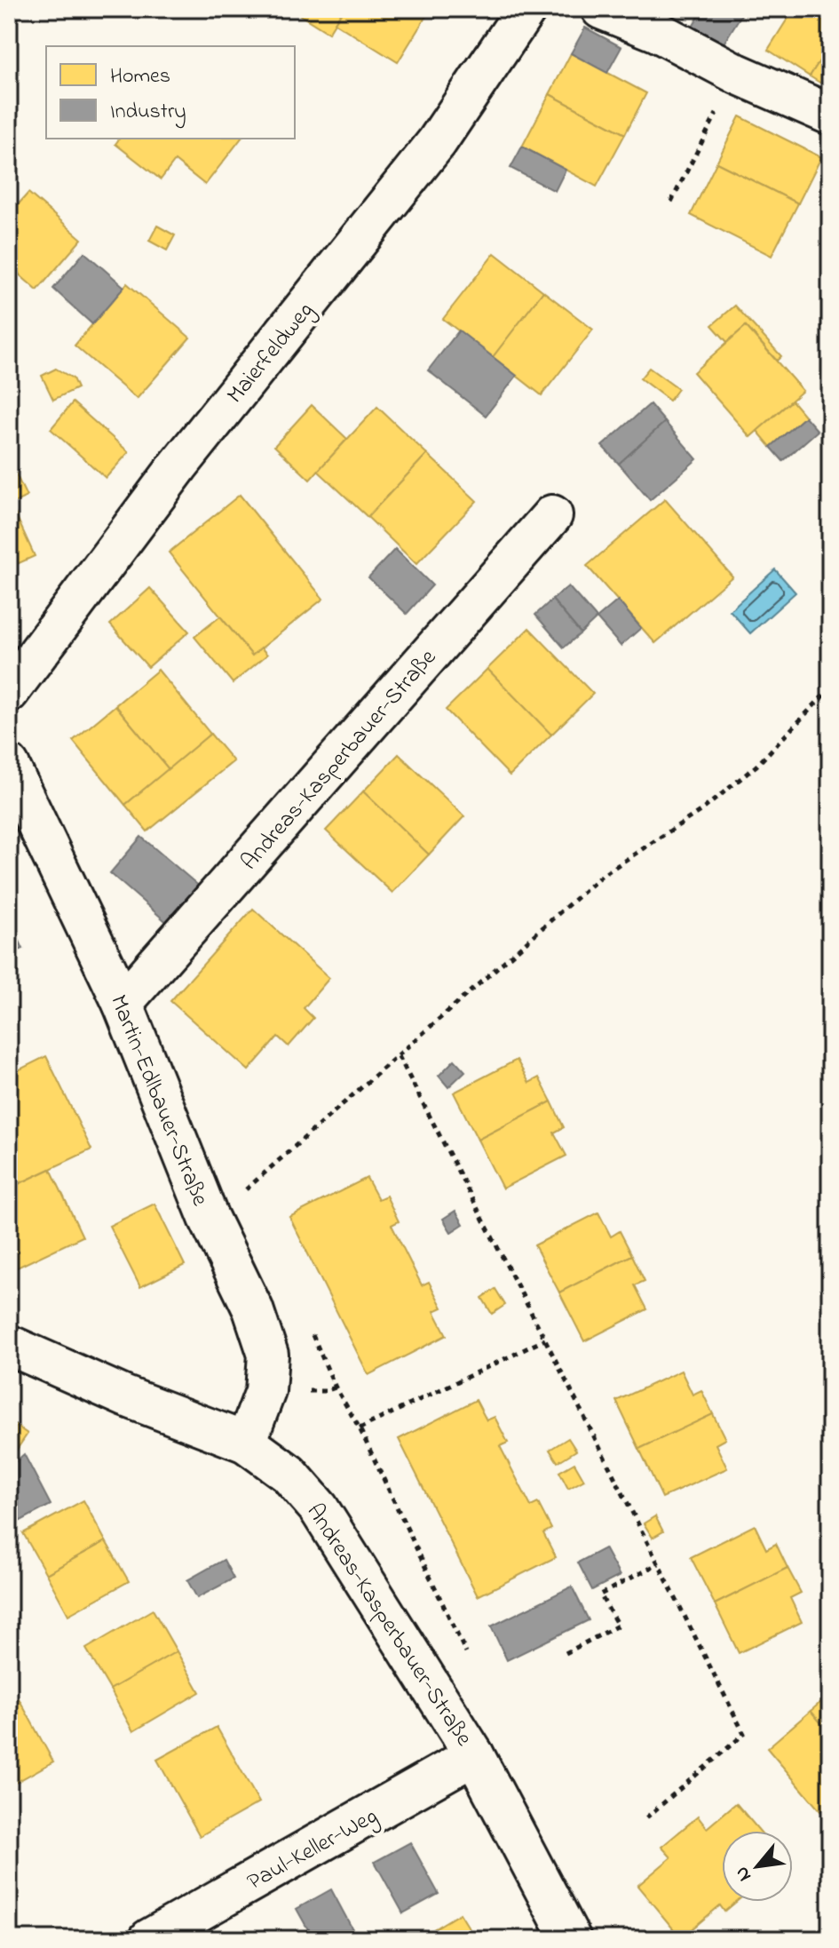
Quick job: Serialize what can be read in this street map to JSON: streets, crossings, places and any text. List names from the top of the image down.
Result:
{
  "streets": {
    "street": [
      "Maierfeldweg",
      "Andreas-Kasperbauer-Straße",
      "Martin-Edlbauer-Straße",
      "Paul-Keller-Weg"
    ]
  },
  "crossings": [
    ["Andreas-Kasperbauer-Straße", "Martin-Edlbauer-Straße"],
    ["Andreas-Kasperbauer-Straße", "Paul-Keller-Weg"]
  ],
  "legend": ["Homes", "Industry"],
  "north": "bottom left"
}
